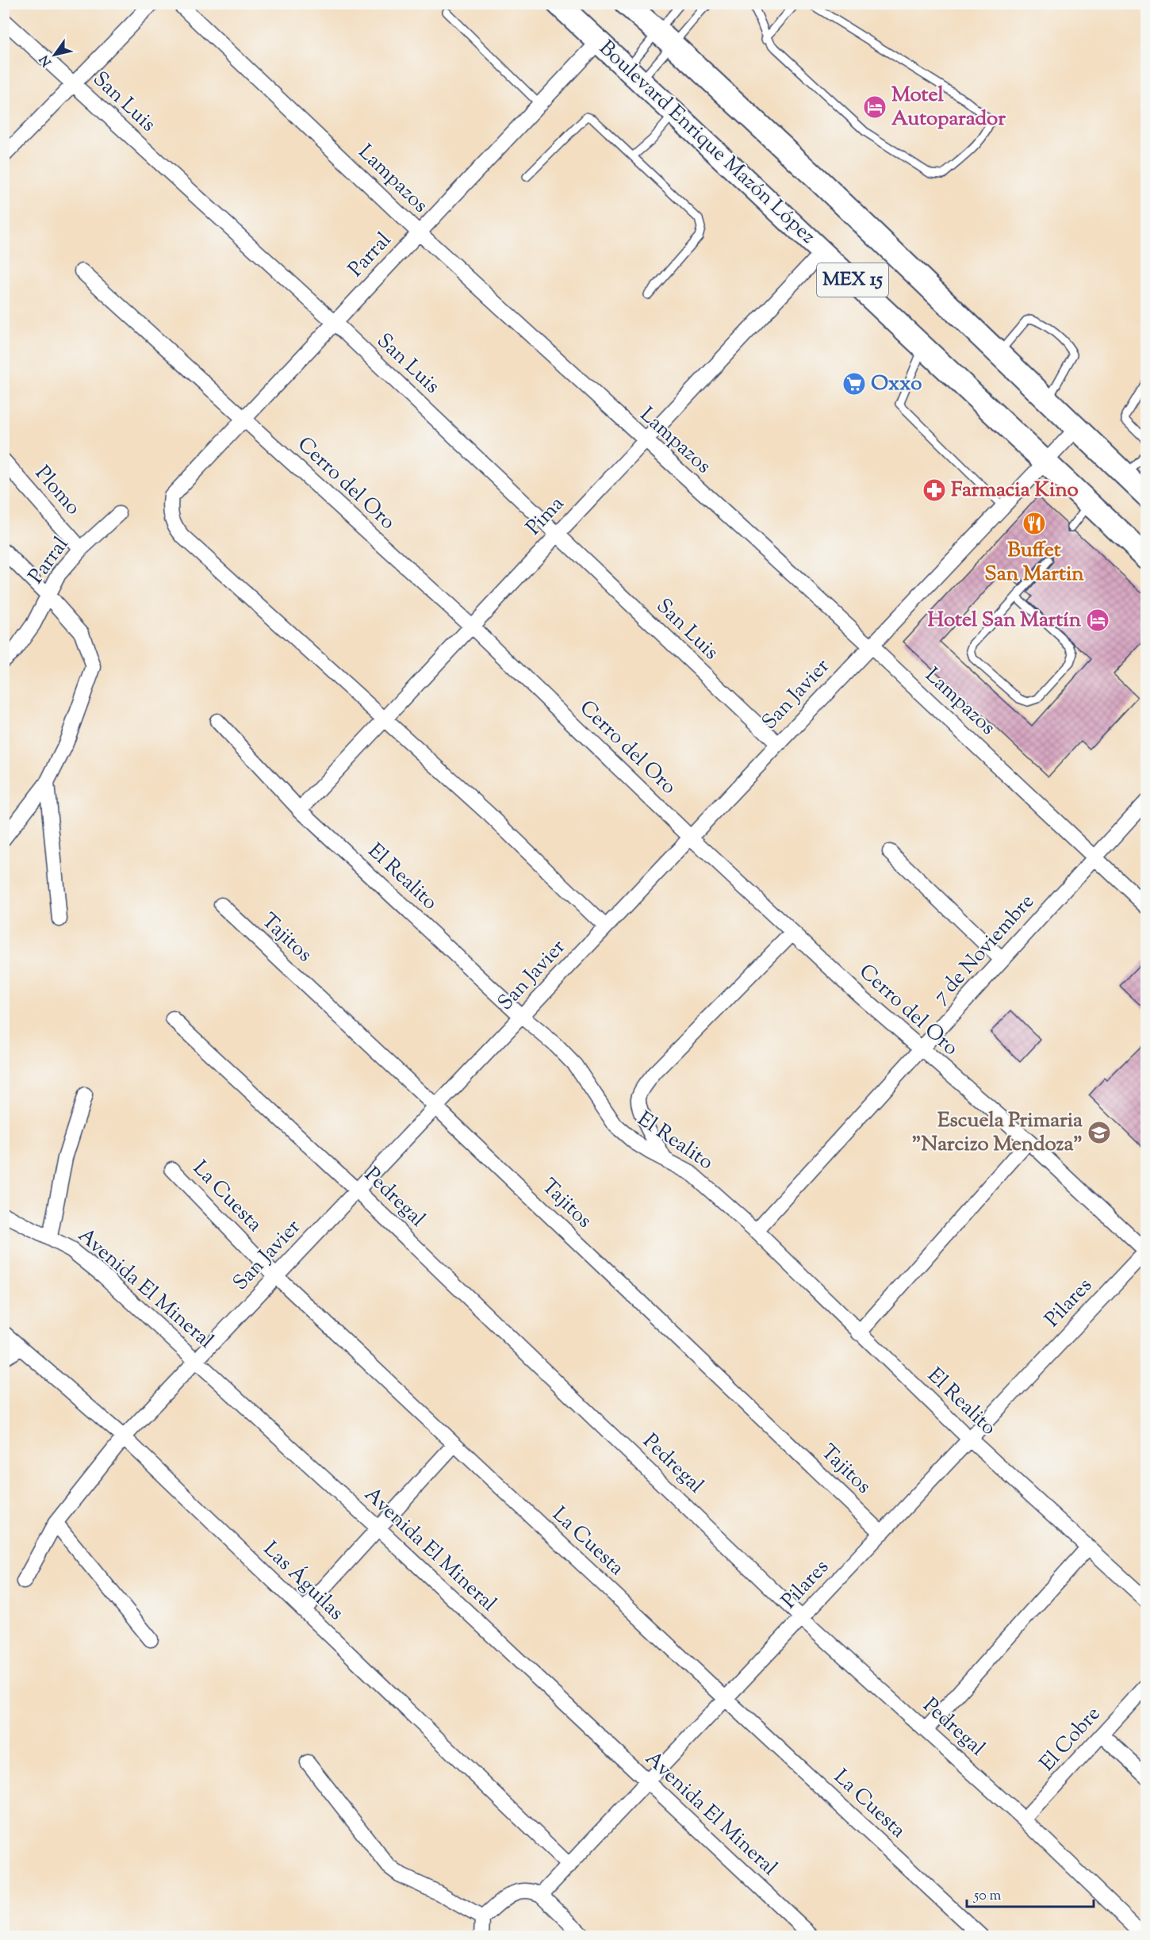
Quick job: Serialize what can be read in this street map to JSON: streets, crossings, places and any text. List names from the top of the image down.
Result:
{
  "streets": {
    "main road": ["Boulevard Enrique Mazón López", "MEX 15"],
    "street": [
      "San Luis",
      "Lampazos",
      "Parral",
      "Cerro del Oro",
      "Plomo",
      "Pima",
      "San Javier",
      "El Realito",
      "Tajitos",
      "7 de Noviembre",
      "La Cuesta",
      "Pedregal",
      "Avenida El Mineral",
      "Pilares",
      "Las Águilas",
      "El Cobre"
    ]
  },
  "crossings": [
    ["San Luis", "Parral"],
    ["San Luis", "Pima"],
    ["San Luis", "San Javier"],
    ["Boulevard Enrique Mazón López", "Parral"],
    ["Boulevard Enrique Mazón López", "Pima"],
    ["Boulevard Enrique Mazón López", "San Javier"],
    ["Lampazos", "Parral"],
    ["Lampazos", "Pima"],
    ["Lampazos", "San Javier"],
    ["Lampazos", "7 de Noviembre"],
    ["Parral", "Cerro del Oro"],
    ["Parral", "Plomo"],
    ["Parral", "Pima"],
    ["MEX 15", "San Javier"],
    ["Cerro del Oro", "Pima"],
    ["Cerro del Oro", "San Javier"],
    ["Cerro del Oro", "7 de Noviembre"],
    ["Cerro del Oro", "Pilares"],
    ["Pima", "El Realito"],
    ["San Javier", "El Realito"],
    ["San Javier", "Tajitos"],
    ["San Javier", "La Cuesta"],
    ["San Javier", "Pedregal"],
    ["San Javier", "Avenida El Mineral"],
    ["San Javier", "Las Águilas"],
    ["El Realito", "7 de Noviembre"],
    ["El Realito", "Pilares"],
    ["Tajitos", "Pilares"],
    ["La Cuesta", "Pilares"],
    ["Pedregal", "Pilares"],
    ["Pedregal", "El Cobre"],
    ["Avenida El Mineral", "Pilares"],
    ["Pilares", "Las Águilas"]
  ],
  "places": {
    "hotel": ["Motel Autoparador", "Hotel San Martín"],
    "supermarket": ["Oxxo"],
    "pharmacy": ["Farmacia Kino"],
    "restaurant": ["Buffet San Martin"],
    "school or university": ["Escuela Primaria \"Narcizo Mendoza\""]
  },
  "scale_bar": "50 m",
  "north": "bottom left"
}
